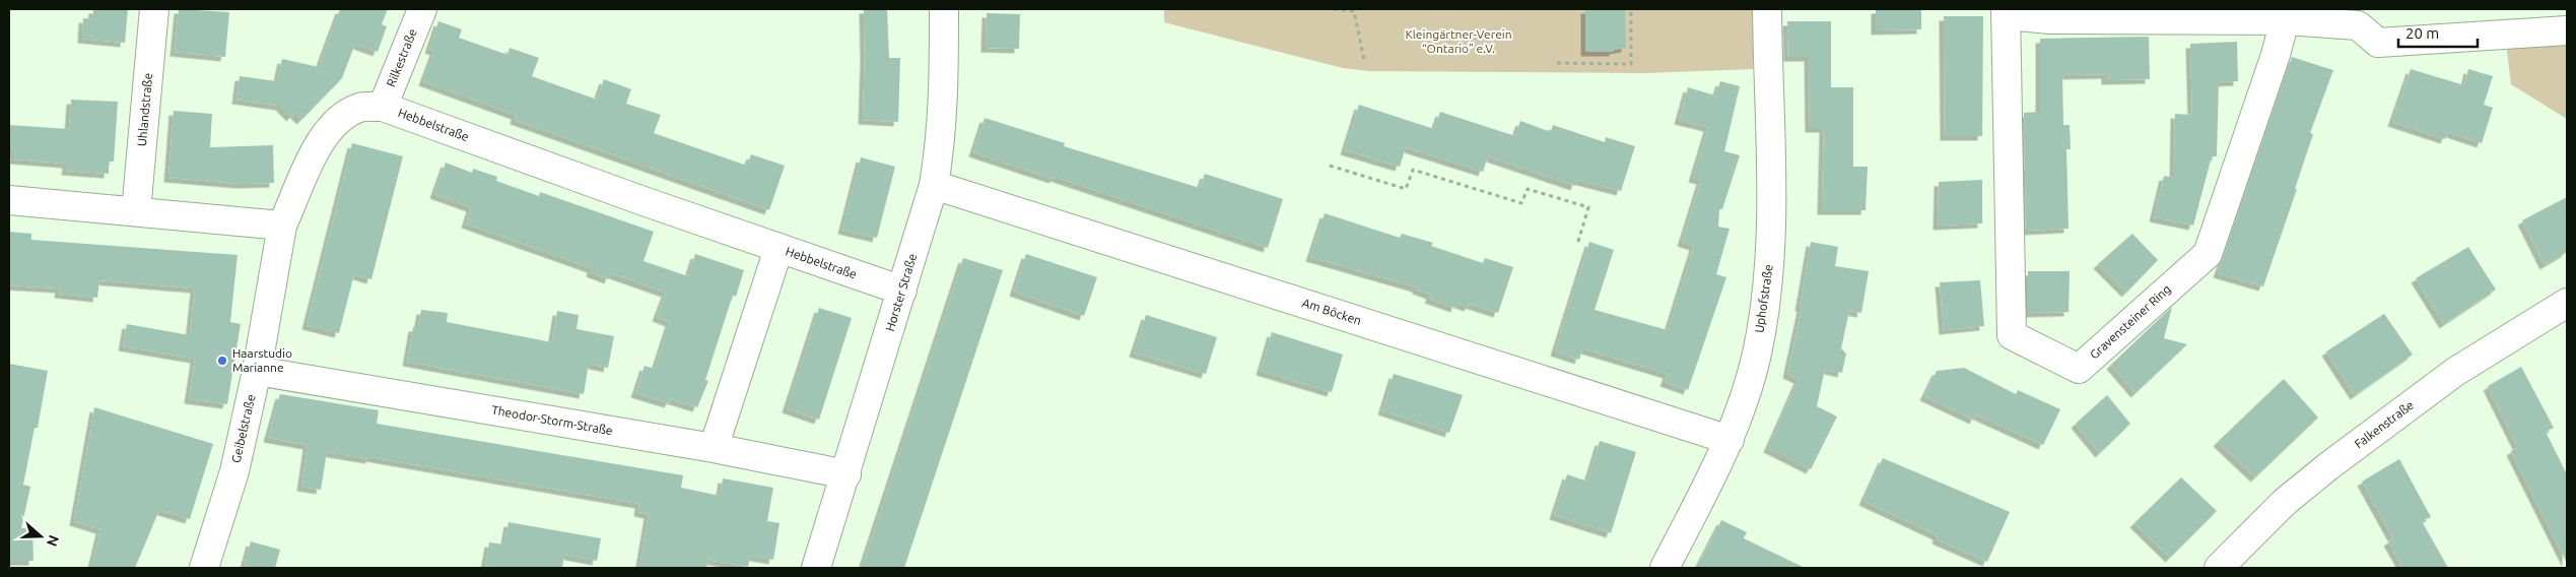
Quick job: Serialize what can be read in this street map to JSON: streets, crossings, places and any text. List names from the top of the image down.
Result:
{
  "streets": {
    "street": [
      "Rilkestraße",
      "Uhlandstraße",
      "Hebbelstraße",
      "Horster Straße",
      "Uphofstraße",
      "Am Böcken",
      "Gravensteiner Ring",
      "Theodor-Storm-Straße",
      "Falkenstraße",
      "Geibelstraße"
    ]
  },
  "crossings": [
    ["Rilkestraße", "Hebbelstraße"],
    ["Hebbelstraße", "Horster Straße"],
    ["Hebbelstraße", "Geibelstraße"],
    ["Horster Straße", "Am Böcken"],
    ["Horster Straße", "Theodor-Storm-Straße"],
    ["Uphofstraße", "Am Böcken"],
    ["Theodor-Storm-Straße", "Geibelstraße"]
  ],
  "parks": ["Kleingärtner-Verein “Ontario” e.V."],
  "places": ["Haarstudio Marianne"],
  "scale_bar": "20 m",
  "north": "right"
}
